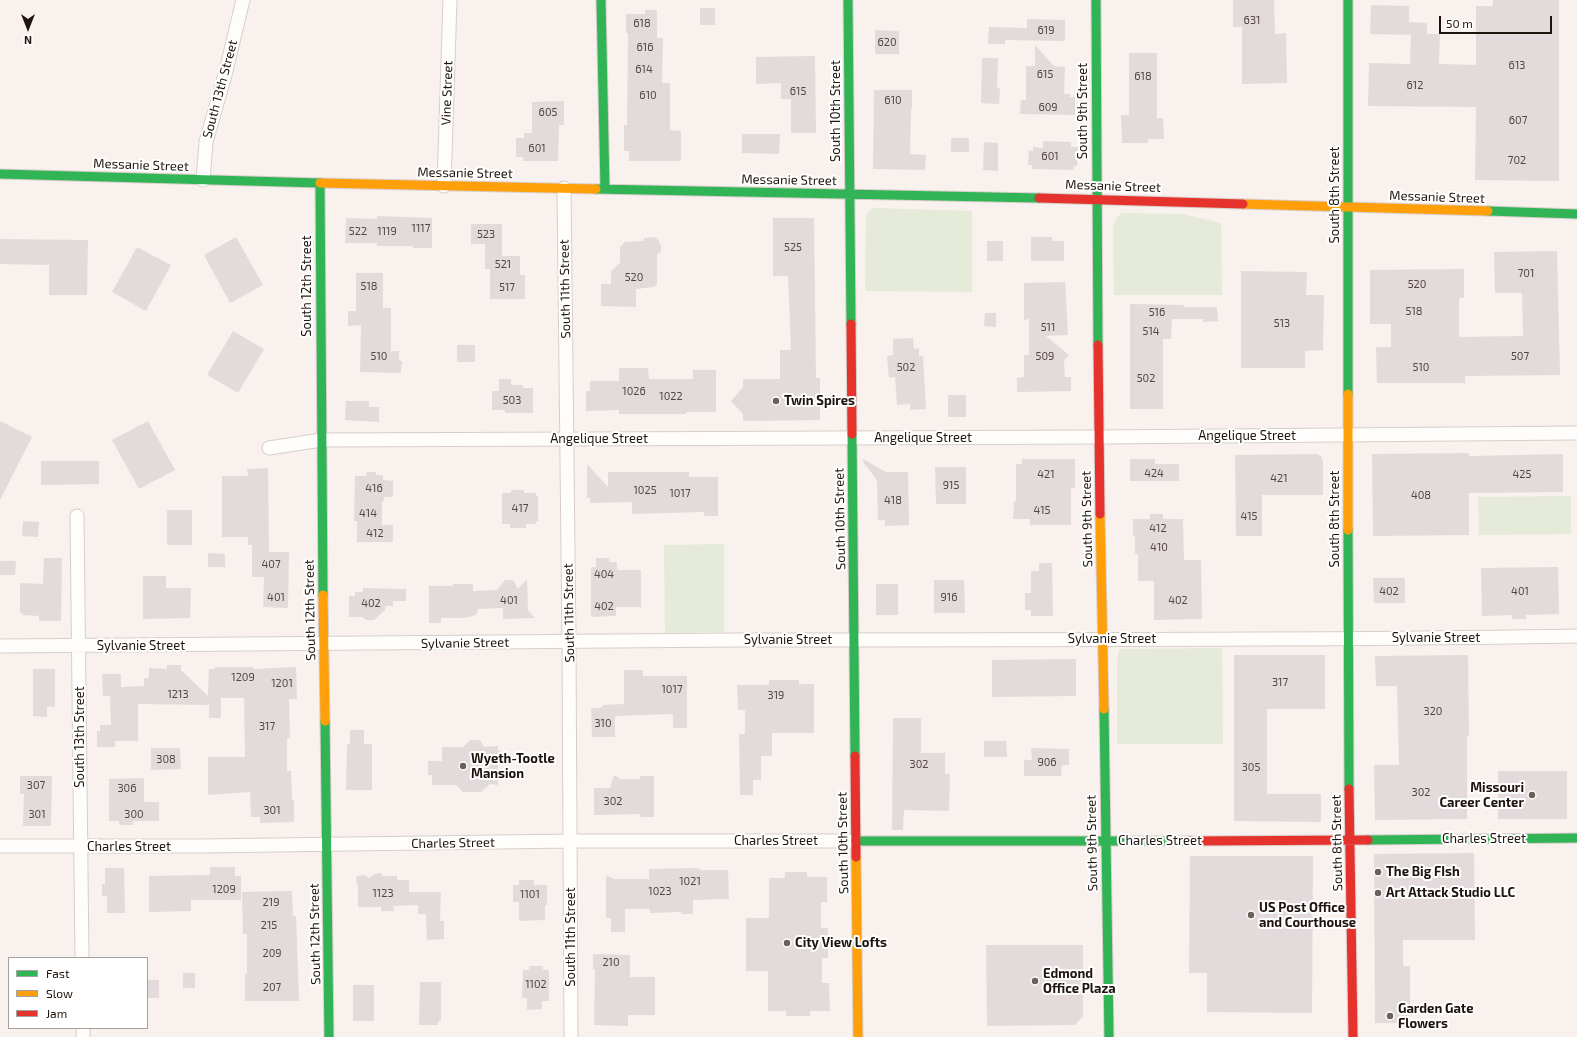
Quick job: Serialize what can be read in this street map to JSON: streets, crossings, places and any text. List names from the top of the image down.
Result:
{
  "streets": {
    "main road": [
      "South 10th Street",
      "South 9th Street",
      "Messanie Street",
      "South 8th Street",
      "South 12th Street",
      "Charles Street"
    ],
    "street": [
      "South 13th Street",
      "Vine Street",
      "South 11th Street",
      "Angelique Street",
      "Sylvanie Street"
    ]
  },
  "crossings": [
    ["South 13th Street", "Messanie Street"],
    ["South 13th Street", "Sylvanie Street"],
    ["South 13th Street", "Charles Street"],
    ["Vine Street", "Messanie Street"],
    ["South 10th Street", "Messanie Street"],
    ["South 10th Street", "Angelique Street"],
    ["South 10th Street", "Sylvanie Street"],
    ["South 10th Street", "Charles Street"],
    ["South 9th Street", "Messanie Street"],
    ["South 9th Street", "Angelique Street"],
    ["South 9th Street", "Sylvanie Street"],
    ["South 9th Street", "Charles Street"],
    ["Messanie Street", "South 8th Street"],
    ["Messanie Street", "South 12th Street"],
    ["Messanie Street", "South 11th Street"],
    ["South 8th Street", "Angelique Street"],
    ["South 8th Street", "Sylvanie Street"],
    ["South 8th Street", "Charles Street"],
    ["South 12th Street", "Angelique Street"],
    ["South 12th Street", "Sylvanie Street"],
    ["South 12th Street", "Charles Street"],
    ["South 11th Street", "Angelique Street"],
    ["South 11th Street", "Sylvanie Street"],
    ["South 11th Street", "Charles Street"]
  ],
  "places": [
    "Twin Spires",
    "Wyeth-Tootle Mansion",
    "Missouri Career Center",
    "The Big FIsh",
    "Art Attack Studio LLC",
    "US Post Office and Courthouse",
    "City View Lofts",
    "Edmond Office Plaza",
    "Garden Gate Flowers"
  ],
  "house_numbers": [
    "631",
    "618",
    "619",
    "620",
    "616",
    "613",
    "614",
    "615",
    "618",
    "612",
    "615",
    "610",
    "610",
    "609",
    "605",
    "607",
    "601",
    "601",
    "702",
    "1117",
    "522",
    "1119",
    "523",
    "525",
    "521",
    "701",
    "520",
    "520",
    "518",
    "517",
    "518",
    "516",
    "513",
    "511",
    "514",
    "510",
    "509",
    "507",
    "502",
    "510",
    "502",
    "1026",
    "1022",
    "503",
    "424",
    "421",
    "425",
    "421",
    "915",
    "416",
    "1025",
    "1017",
    "408",
    "418",
    "417",
    "415",
    "414",
    "415",
    "412",
    "412",
    "410",
    "407",
    "404",
    "402",
    "401",
    "401",
    "916",
    "401",
    "402",
    "402",
    "402",
    "1209",
    "317",
    "1201",
    "1017",
    "1213",
    "319",
    "320",
    "310",
    "317",
    "308",
    "906",
    "302",
    "305",
    "307",
    "306",
    "302",
    "302",
    "301",
    "301",
    "300",
    "1021",
    "1209",
    "1023",
    "1123",
    "1101",
    "219",
    "215",
    "209",
    "210",
    "1102",
    "207"
  ],
  "legend": ["Fast", "Slow", "Jam"],
  "scale_bar": "50 m",
  "north": "bottom"
}
